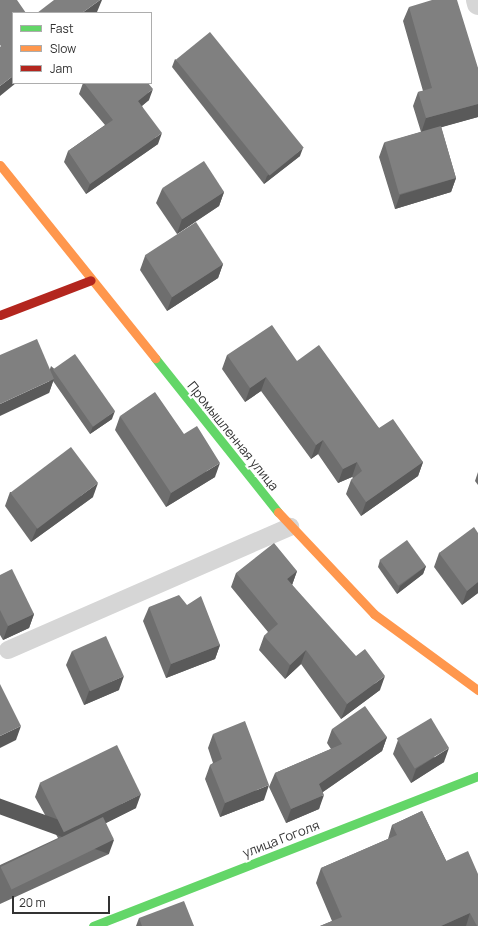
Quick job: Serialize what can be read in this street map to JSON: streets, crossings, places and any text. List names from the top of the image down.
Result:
{
  "streets": {
    "street": ["Промышленная улица", "улица Гоголя"]
  },
  "legend": ["Fast", "Slow", "Jam"],
  "scale_bar": "20 m"
}
